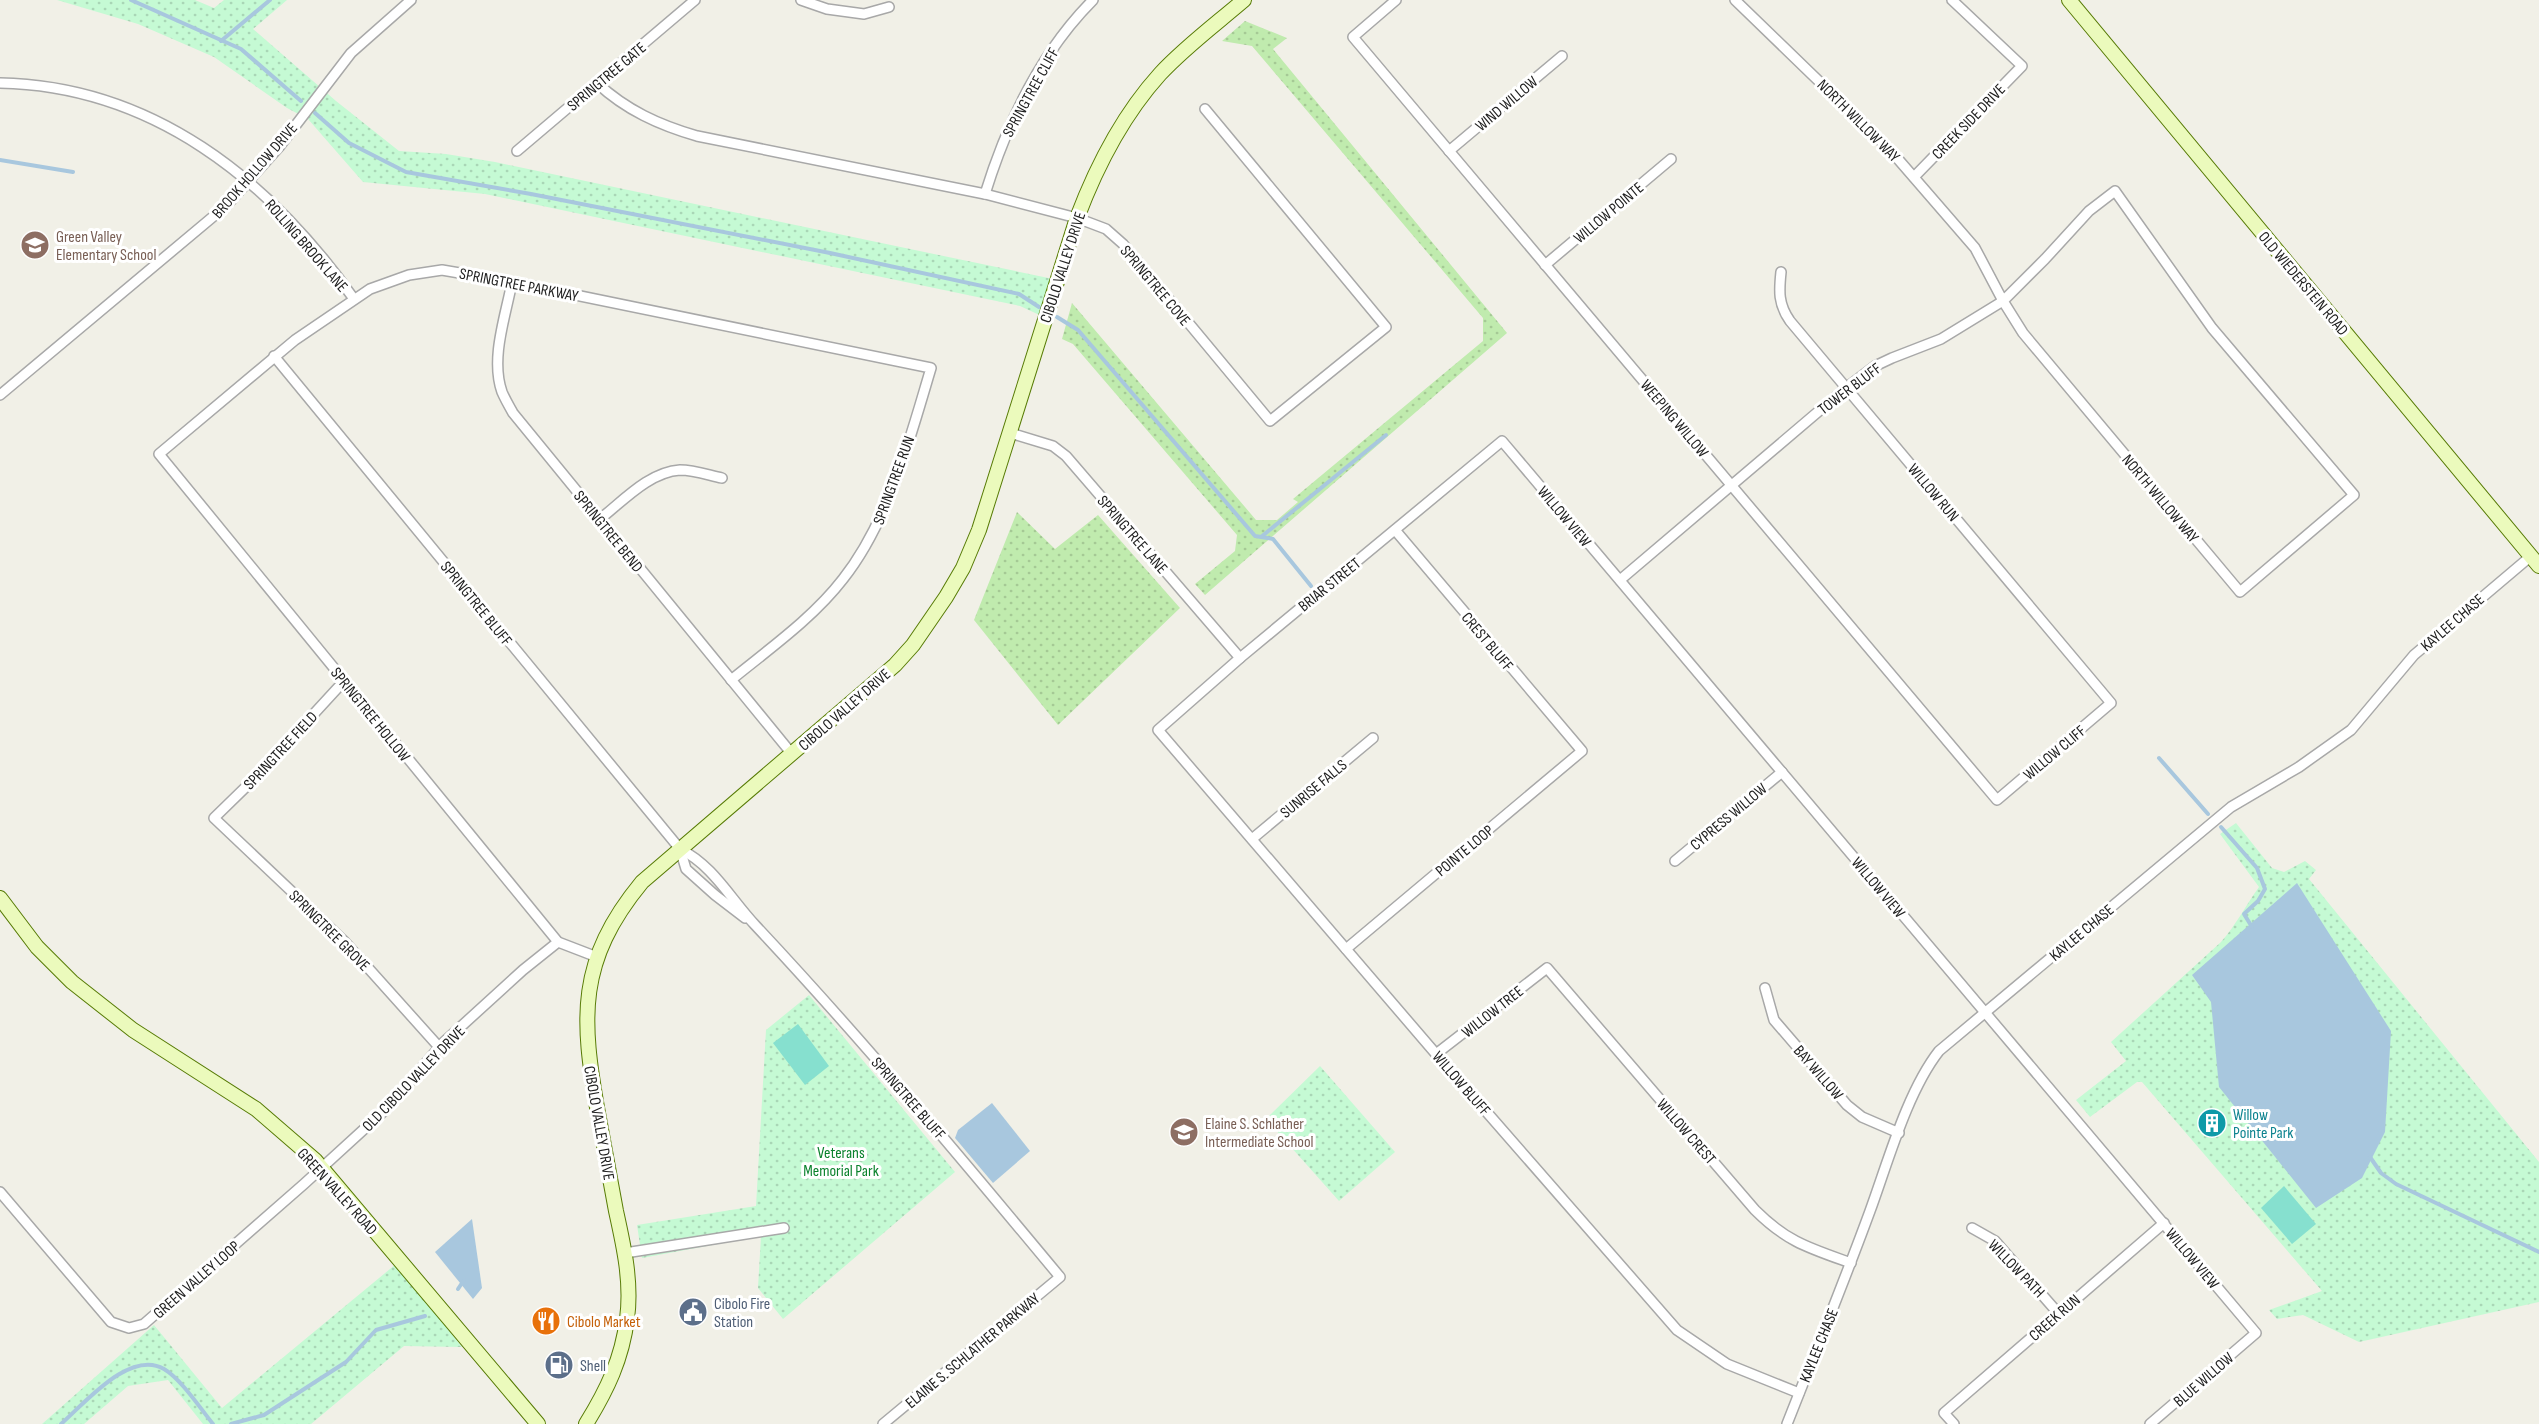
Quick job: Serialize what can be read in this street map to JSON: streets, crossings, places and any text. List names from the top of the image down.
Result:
{
  "streets": {
    "main road": ["CIBOLO VALLEY DRIVE", "OLD WIEDERSTEIN ROAD", "GREEN VALLEY ROAD"],
    "street": [
      "SPRINGTREE GATE",
      "SPRINGTREE CLIFF",
      "WIND WILLOW",
      "NORTH WILLOW WAY",
      "CREEK SIDE DRIVE",
      "BROOK HOLLOW DRIVE",
      "WILLOW POINTE",
      "ROLLING BROOK LANE",
      "SPRINGTREE PARKWAY",
      "SPRINGTREE COVE",
      "TOWER BLUFF",
      "WEEPING WILLOW",
      "SPRINGTREE RUN",
      "WILLOW RUN",
      "WILLOW VIEW",
      "SPRINGTREE BEND",
      "SPRINGTREE LANE",
      "BRIAR STREET",
      "SPRINGTREE BLUFF",
      "KAYLEE CHASE",
      "CREST BLUFF",
      "SPRINGTREE HOLLOW",
      "SPRINGTREE FIELD",
      "WILLOW CLIFF",
      "SUNRISE FALLS",
      "CYPRESS WILLOW",
      "POINTE LOOP",
      "SPRINGTREE GROVE",
      "WILLOW TREE",
      "BAY WILLOW",
      "OLD CIBOLO VALLEY DRIVE",
      "WILLOW BLUFF",
      "WILLOW CREST",
      "WILLOW PATH",
      "GREEN VALLEY LOOP",
      "CREEK RUN",
      "ELAINE S. SCHLATHER PARKWAY",
      "BLUE WILLOW"
    ]
  },
  "crossings": [
    ["SPRINGTREE GATE", "SPRINGTREE COVE"],
    ["SPRINGTREE CLIFF", "SPRINGTREE COVE"],
    ["WIND WILLOW", "WEEPING WILLOW"],
    ["NORTH WILLOW WAY", "CREEK SIDE DRIVE"],
    ["NORTH WILLOW WAY", "TOWER BLUFF"],
    ["BROOK HOLLOW DRIVE", "ROLLING BROOK LANE"],
    ["WILLOW POINTE", "WEEPING WILLOW"],
    ["ROLLING BROOK LANE", "SPRINGTREE PARKWAY"],
    ["CIBOLO VALLEY DRIVE", "SPRINGTREE COVE"],
    ["CIBOLO VALLEY DRIVE", "SPRINGTREE BEND"],
    ["CIBOLO VALLEY DRIVE", "SPRINGTREE LANE"],
    ["CIBOLO VALLEY DRIVE", "SPRINGTREE BLUFF"],
    ["CIBOLO VALLEY DRIVE", "SPRINGTREE HOLLOW"],
    ["OLD WIEDERSTEIN ROAD", "KAYLEE CHASE"],
    ["SPRINGTREE PARKWAY", "SPRINGTREE RUN"],
    ["SPRINGTREE PARKWAY", "SPRINGTREE BEND"],
    ["SPRINGTREE PARKWAY", "SPRINGTREE BLUFF"],
    ["SPRINGTREE PARKWAY", "SPRINGTREE HOLLOW"],
    ["TOWER BLUFF", "WEEPING WILLOW"],
    ["TOWER BLUFF", "WILLOW RUN"],
    ["TOWER BLUFF", "WILLOW VIEW"],
    ["WEEPING WILLOW", "WILLOW CLIFF"],
    ["SPRINGTREE RUN", "SPRINGTREE BEND"],
    ["WILLOW RUN", "WILLOW CLIFF"],
    ["WILLOW VIEW", "BRIAR STREET"],
    ["WILLOW VIEW", "KAYLEE CHASE"],
    ["WILLOW VIEW", "CYPRESS WILLOW"],
    ["WILLOW VIEW", "CREEK RUN"],
    ["WILLOW VIEW", "BLUE WILLOW"],
    ["SPRINGTREE LANE", "BRIAR STREET"],
    ["BRIAR STREET", "CREST BLUFF"],
    ["BRIAR STREET", "WILLOW BLUFF"],
    ["SPRINGTREE BLUFF", "ELAINE S. SCHLATHER PARKWAY"],
    ["KAYLEE CHASE", "BAY WILLOW"],
    ["KAYLEE CHASE", "WILLOW BLUFF"],
    ["KAYLEE CHASE", "WILLOW CREST"],
    ["CREST BLUFF", "POINTE LOOP"],
    ["SPRINGTREE HOLLOW", "SPRINGTREE FIELD"],
    ["SPRINGTREE HOLLOW", "OLD CIBOLO VALLEY DRIVE"],
    ["SPRINGTREE FIELD", "SPRINGTREE GROVE"],
    ["SUNRISE FALLS", "WILLOW BLUFF"],
    ["POINTE LOOP", "WILLOW BLUFF"],
    ["SPRINGTREE GROVE", "OLD CIBOLO VALLEY DRIVE"],
    ["WILLOW TREE", "WILLOW BLUFF"],
    ["WILLOW TREE", "WILLOW CREST"],
    ["OLD CIBOLO VALLEY DRIVE", "GREEN VALLEY ROAD"],
    ["OLD CIBOLO VALLEY DRIVE", "GREEN VALLEY LOOP"],
    ["GREEN VALLEY ROAD", "GREEN VALLEY LOOP"],
    ["WILLOW PATH", "CREEK RUN"]
  ],
  "parks": ["Veterans Memorial Park"],
  "places": {
    "school or university": ["Green Valley Elementary School", "Elaine S. Schlather Intermediate School"],
    "building": ["Willow Pointe Park"],
    "public building": ["Cibolo Fire Station"],
    "restaurant": ["Cibolo Market"],
    "fuel station": ["Shell"]
  }
}
